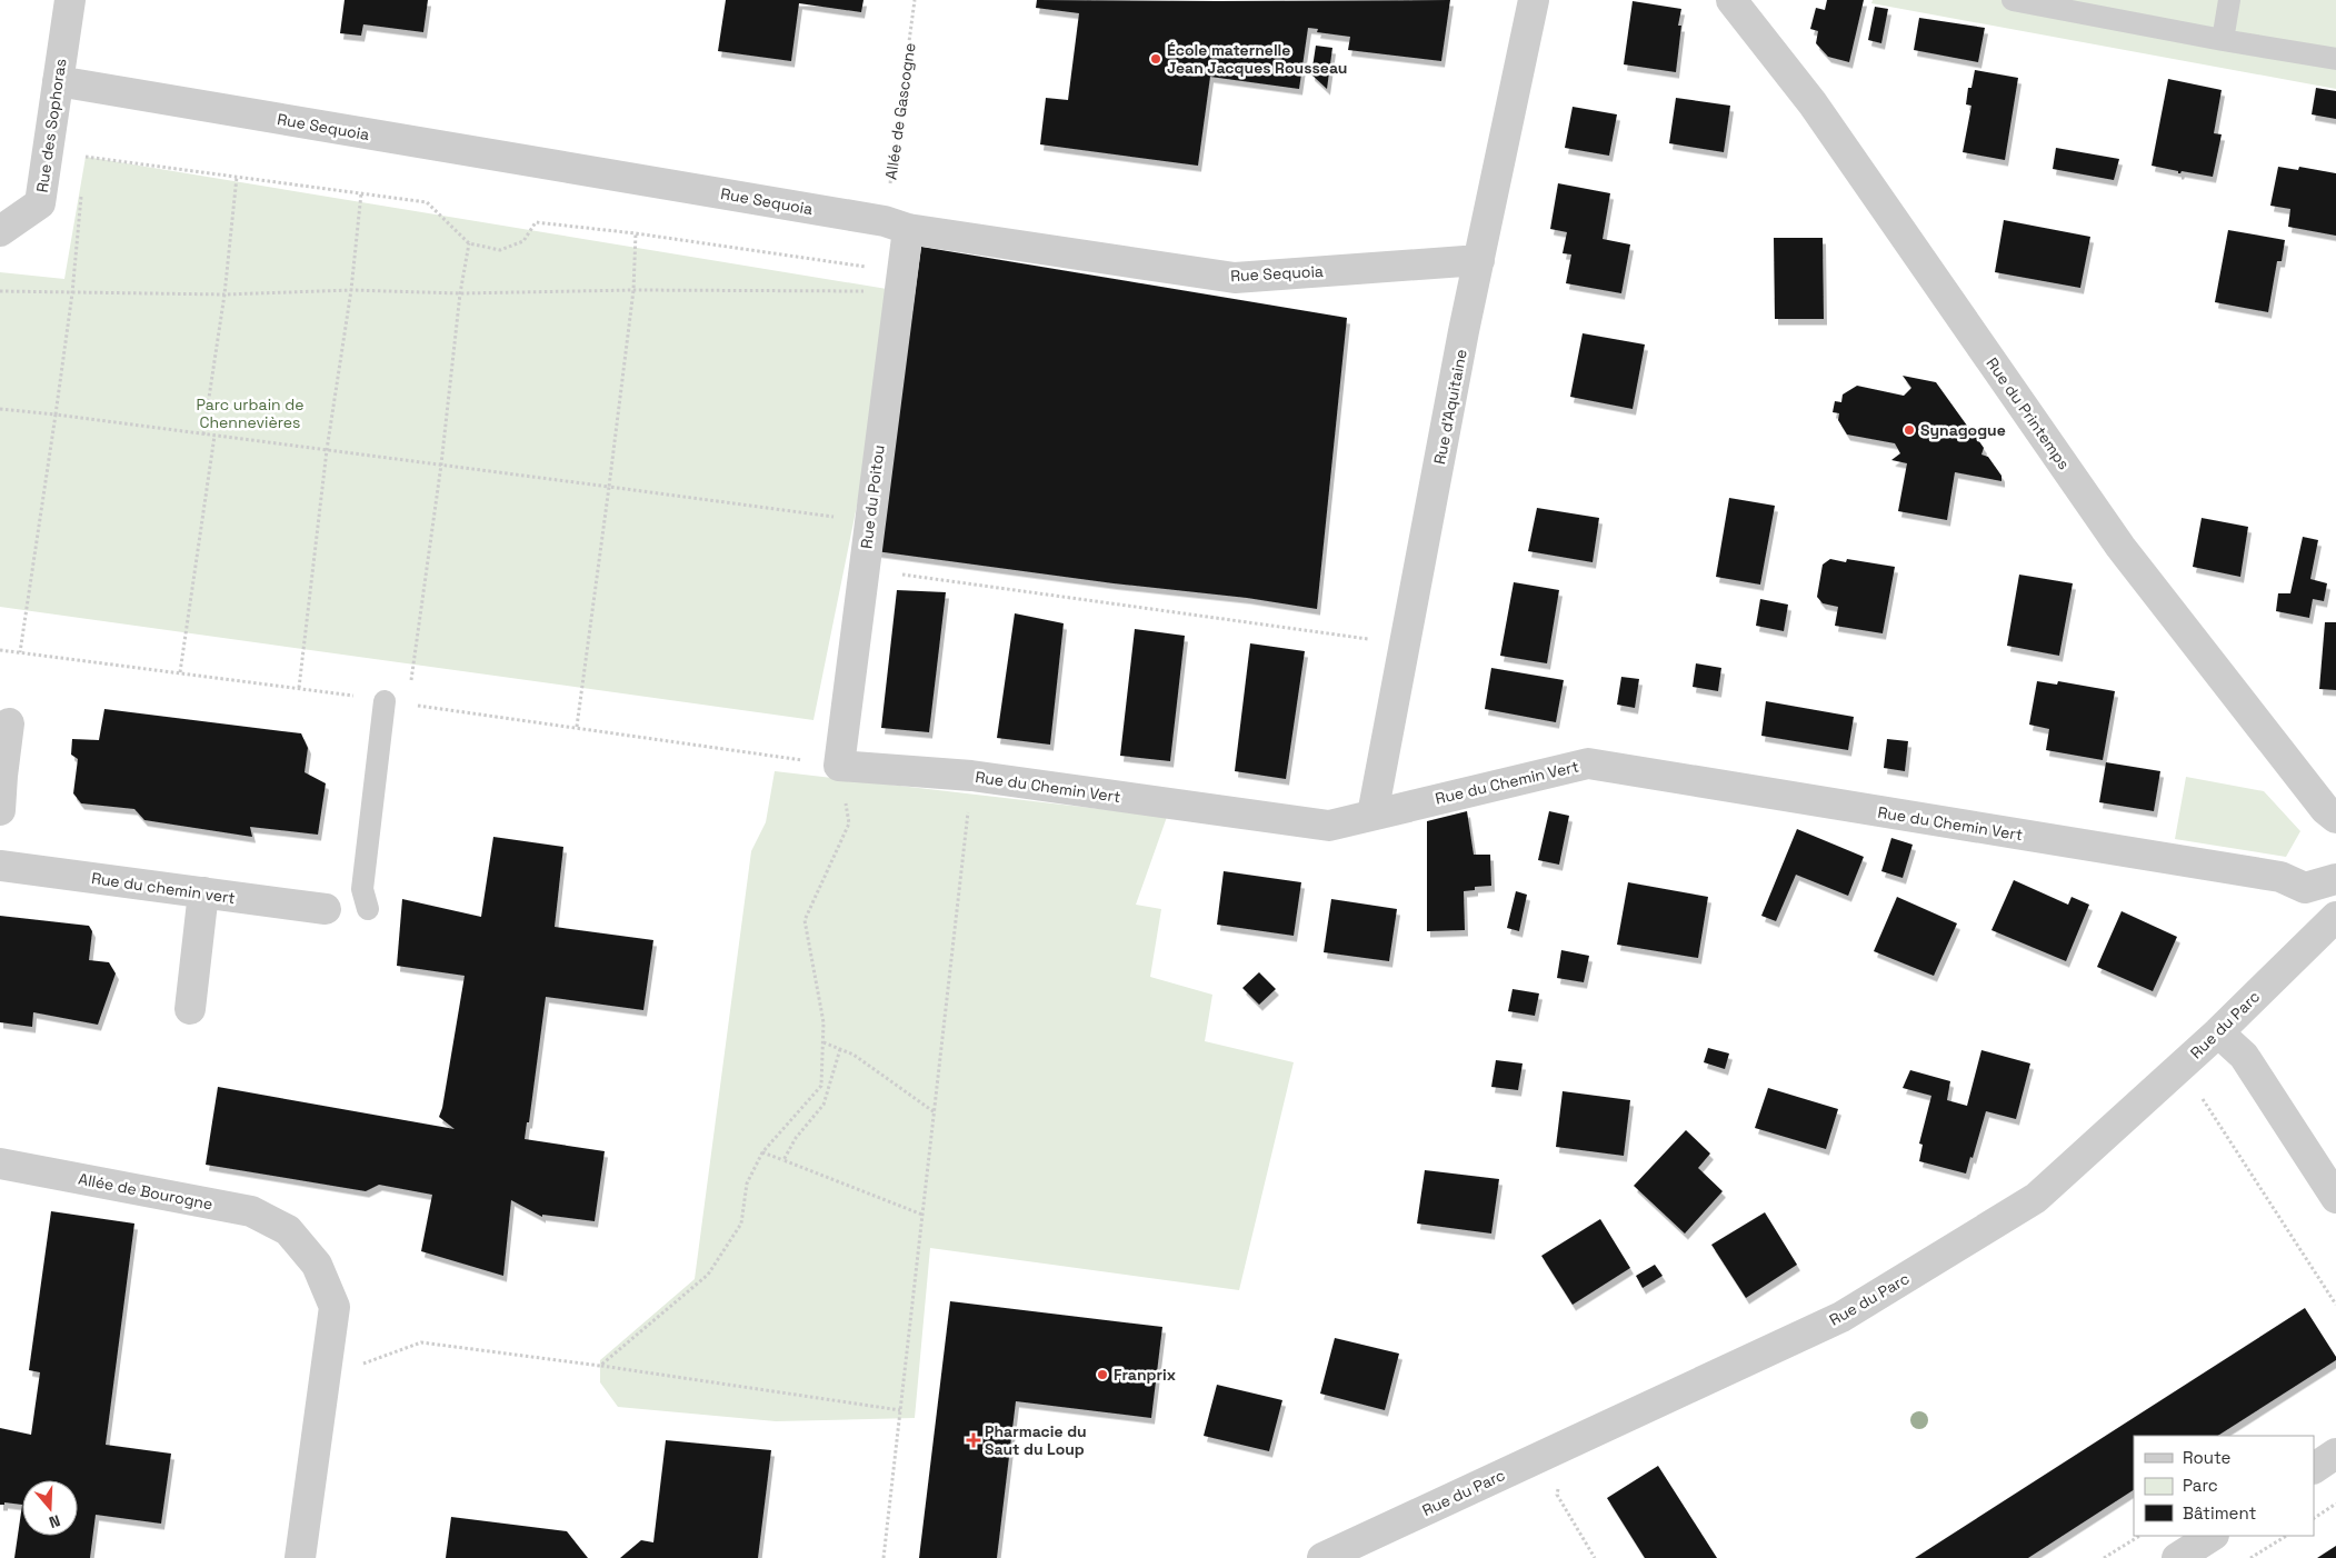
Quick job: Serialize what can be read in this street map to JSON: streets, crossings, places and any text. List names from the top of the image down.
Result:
{
  "streets": {
    "street": [
      "Rue des Sophoras",
      "Rue Sequoia",
      "Rue d'Aquitaine",
      "Rue du Printemps",
      "Rue du Poitou",
      "Rue du Chemin Vert",
      "Rue du chemin vert",
      "Rue du Parc",
      "Allée de Bourogne"
    ],
    "path": ["Allée de Gascogne"]
  },
  "crossings": [
    ["Allée de Gascogne", "Rue Sequoia"],
    ["Allée de Gascogne", "Rue du Poitou"],
    ["Rue des Sophoras", "Rue Sequoia"],
    ["Rue Sequoia", "Rue d'Aquitaine"],
    ["Rue Sequoia", "Rue du Poitou"],
    ["Rue d'Aquitaine", "Rue du Chemin Vert"],
    ["Rue du Poitou", "Rue du Chemin Vert"],
    ["Rue du Chemin Vert", "Rue du chemin vert"]
  ],
  "parks": ["Parc urbain de Chennevières"],
  "places": {
    "other": ["École maternelle Jean Jacques Rousseau", "Synagogue", "Franprix"],
    "health": ["Pharmacie du Saut du Loup"]
  },
  "legend": ["Route", "Parc", "Bâtiment"],
  "north": "bottom"
}
